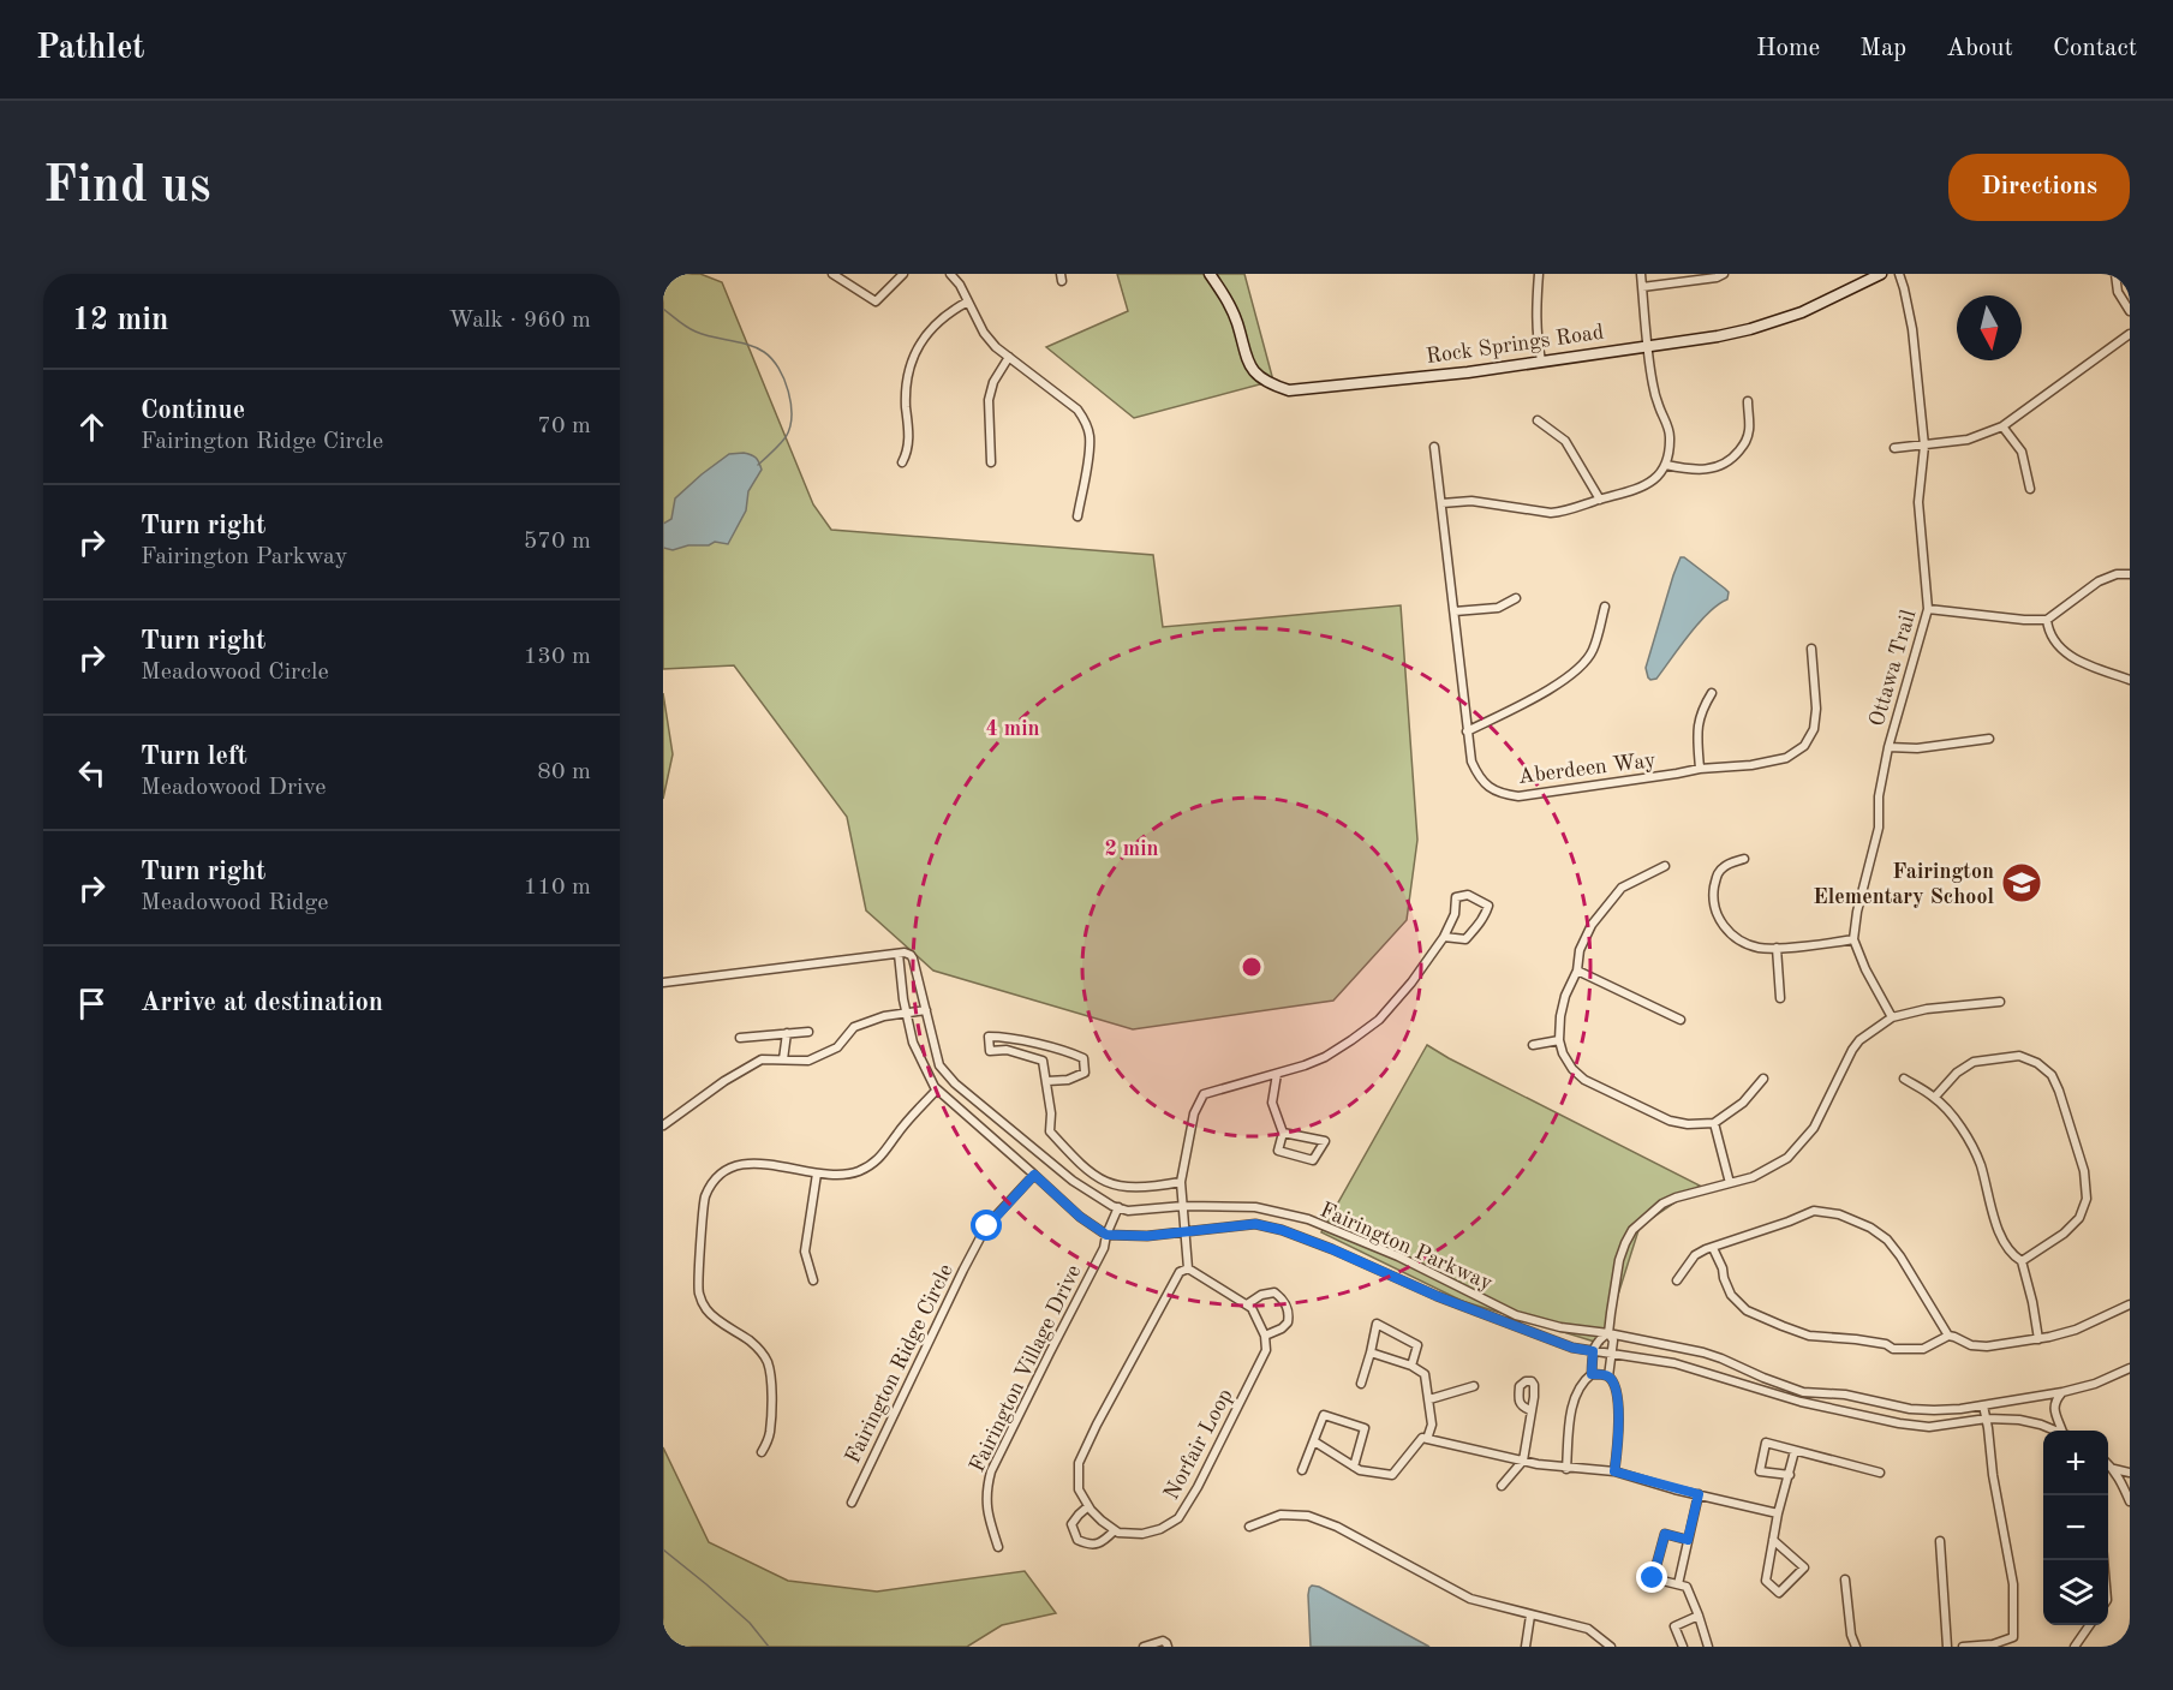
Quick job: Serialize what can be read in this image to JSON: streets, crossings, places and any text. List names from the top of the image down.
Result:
{
  "streets": {
    "street": [
      "Rock Springs Road",
      "Ottawa Trail",
      "Aberdeen Way",
      "Fairington Parkway",
      "Fairington Ridge Circle",
      "Fairington Village Drive",
      "Norfair Loop"
    ]
  },
  "crossings": [
    ["Fairington Parkway", "Fairington Village Drive"]
  ],
  "places": {
    "school or university": ["Fairington Elementary School"]
  },
  "north": "bottom",
  "page": {
    "header": "Pathlet",
    "nav": [
      "Home",
      "Map",
      "About",
      "Contact"
    ],
    "buttons": "Directions",
    "title": "Find us",
    "heading": ["12 min", "Walk · 960 m"],
    "list": [
      ["Continue", "Fairington Ridge Circle", "70 m"],
      ["Turn right", "Fairington Parkway", "570 m"],
      ["Turn right", "Meadowood Circle", "130 m"],
      ["Turn left", "Meadowood Drive", "80 m"],
      ["Turn right", "Meadowood Ridge", "110 m"],
      "Arrive at destination"
    ],
    "map_buttons": ["+", "−"]
  },
  "rings": ["4 min", "2 min"]
}
